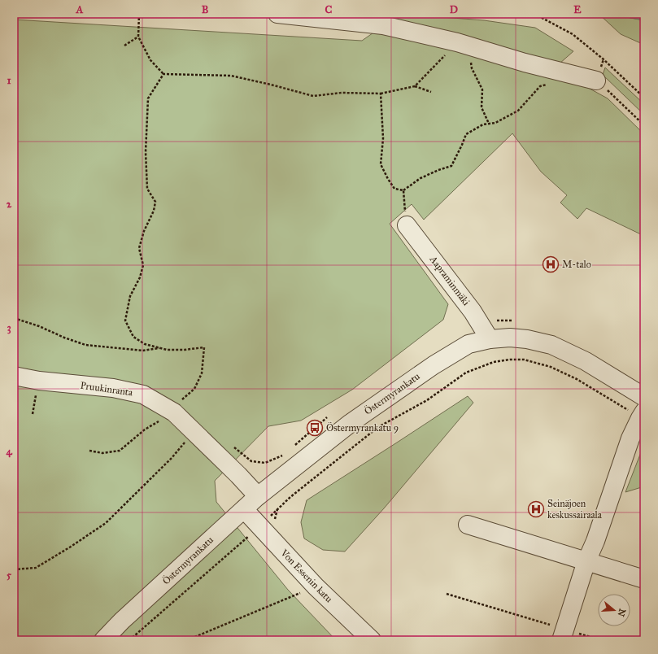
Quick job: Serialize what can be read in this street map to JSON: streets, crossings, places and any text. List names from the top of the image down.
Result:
{
  "streets": {
    "street": [
      "Aapraminmäki",
      "Pruukinranta",
      "Östermyrankatu",
      "Von Essenin katu"
    ]
  },
  "crossings": [
    ["Aapraminmäki", "Östermyrankatu"],
    ["Pruukinranta", "Östermyrankatu"],
    ["Östermyrankatu", "Von Essenin katu"]
  ],
  "places": {
    "hospital": ["M-talo", "Seinäjoen keskussairaala"],
    "bus stop": ["Östermyrankatu 9"]
  },
  "north": "right",
  "grid": {
    "columns": [
      "A",
      "B",
      "C",
      "D",
      "E"
    ],
    "rows": [
      "1",
      "2",
      "3",
      "4",
      "5"
    ]
  }
}
